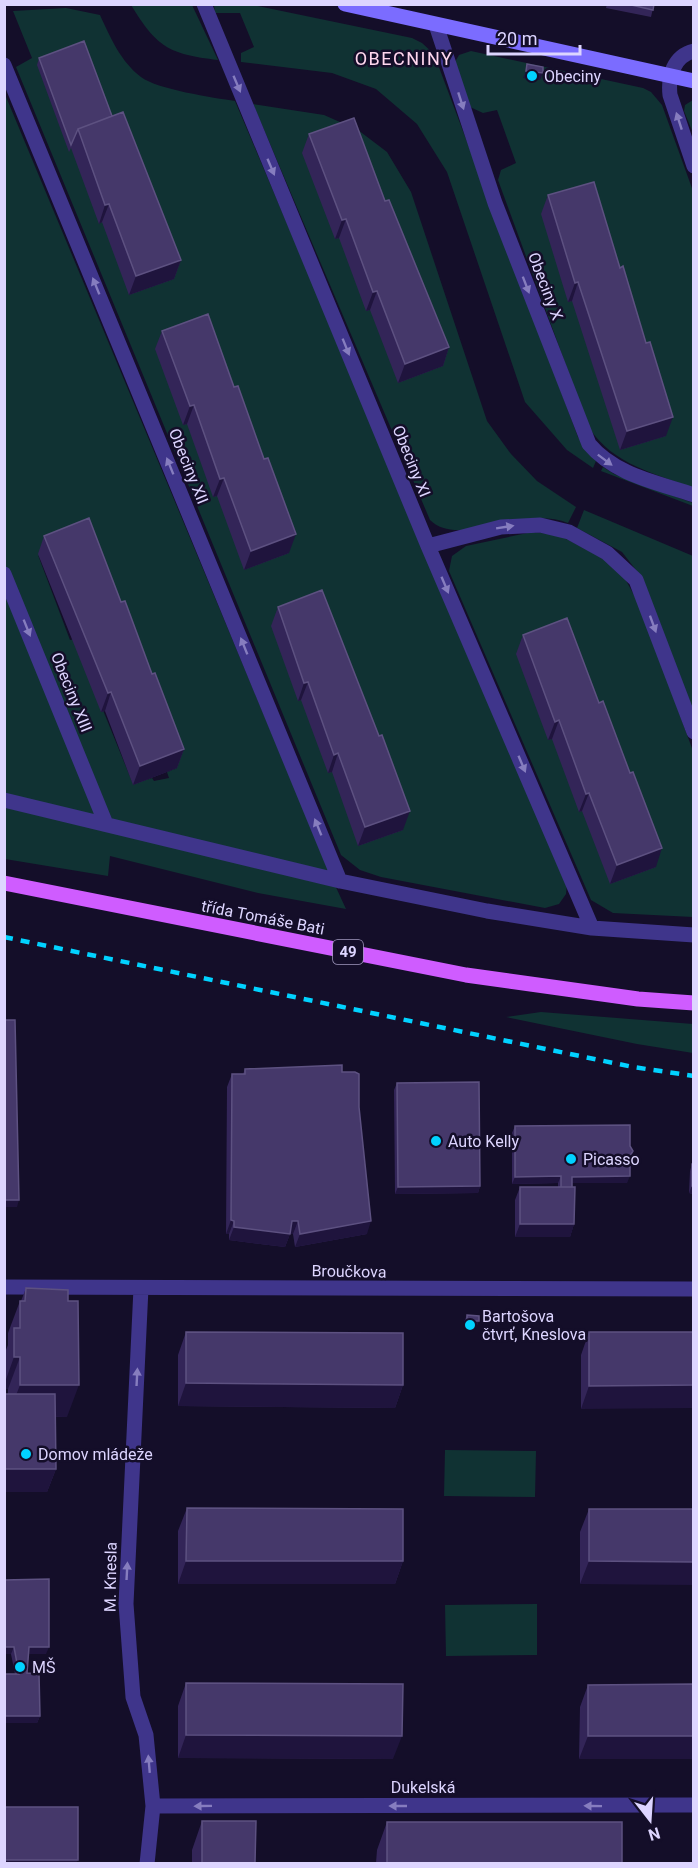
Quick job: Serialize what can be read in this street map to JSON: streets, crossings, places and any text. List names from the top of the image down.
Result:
{
  "streets": {
    "main road": ["třída Tomáše Bati", "49"],
    "street": [
      "Obeciny X",
      "Obeciny XI",
      "Obeciny XII",
      "Obeciny XIII",
      "Broučkova",
      "M. Knesla",
      "Dukelská"
    ]
  },
  "crossings": [
    ["Broučkova", "M. Knesla"],
    ["M. Knesla", "Dukelská"]
  ],
  "one_way": [
    "Obeciny X",
    "Obeciny XI",
    "Obeciny XII",
    "Obeciny XIII",
    "M. Knesla",
    "Dukelská"
  ],
  "districts": ["OBECNINY"],
  "places": [
    "Obeciny",
    "Auto Kelly",
    "Picasso",
    "Bartošova čtvrť, Kneslova",
    "Domov mládeže",
    "MŠ"
  ],
  "scale_bar": "20 m",
  "north": "bottom"
}
